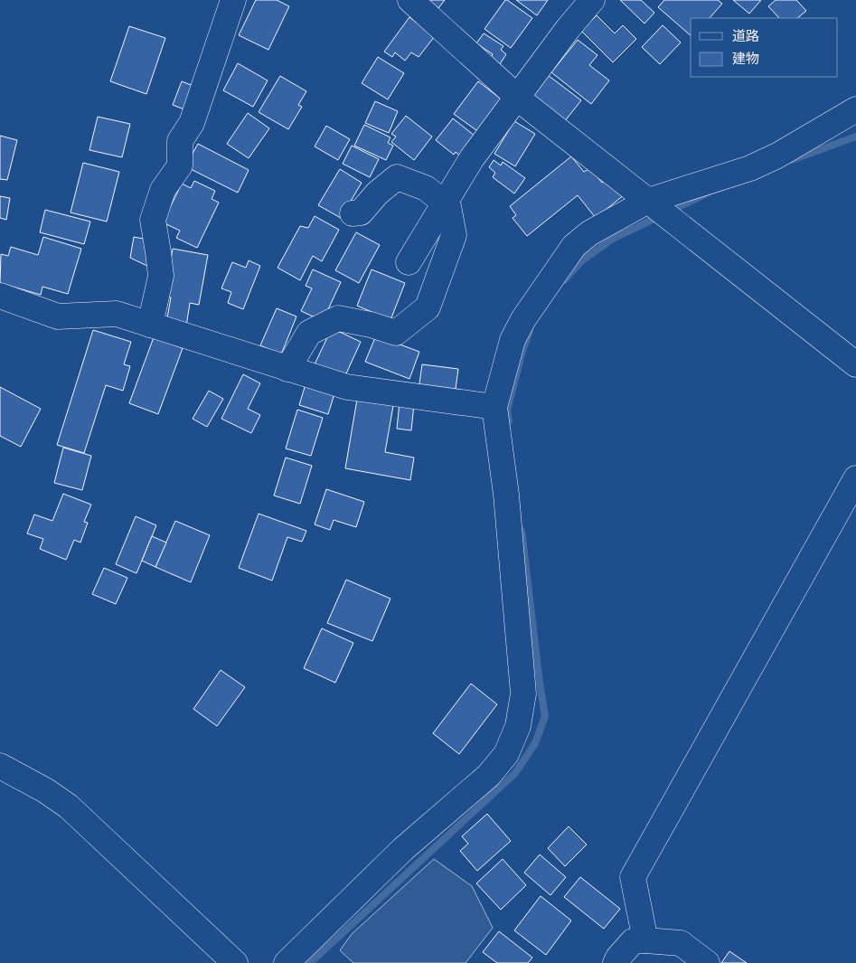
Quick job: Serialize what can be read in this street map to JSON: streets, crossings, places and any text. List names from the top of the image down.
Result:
{
  "legend": ["道路", "建物"]
}
